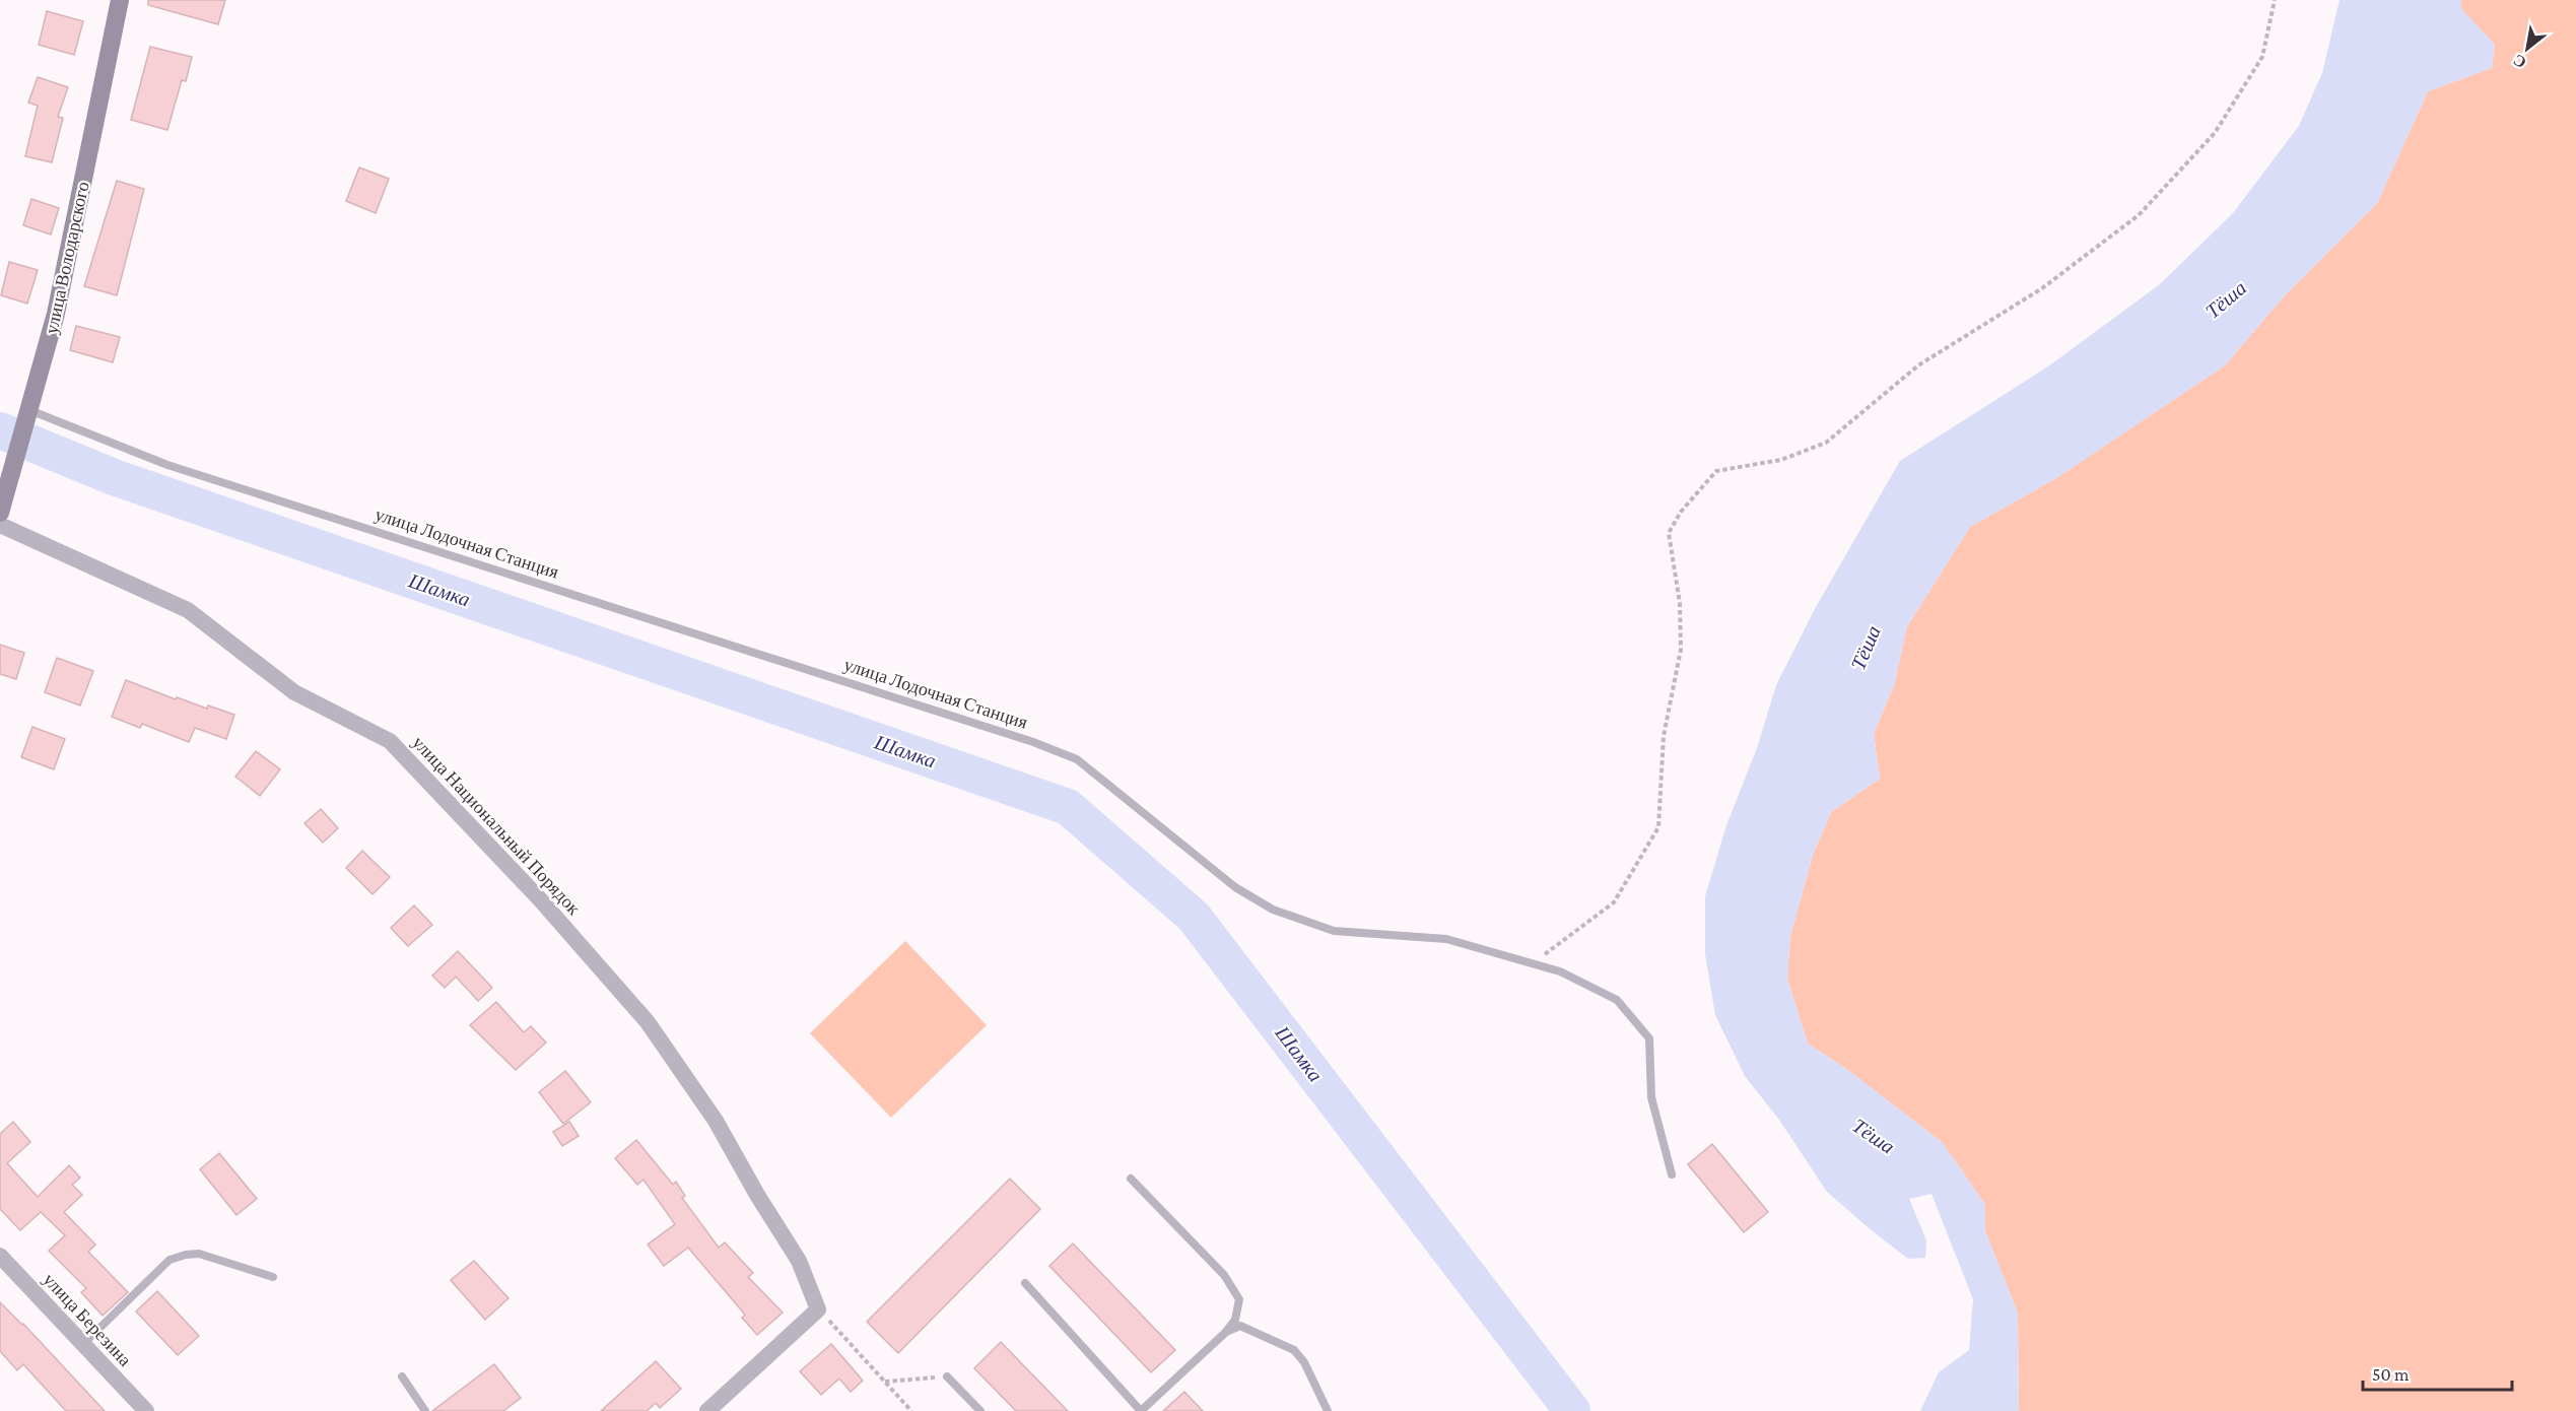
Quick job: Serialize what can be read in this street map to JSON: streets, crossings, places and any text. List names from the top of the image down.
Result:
{
  "streets": {
    "main road": ["улица Володарского"],
    "street": ["улица Национальный Порядок", "улица Березина"],
    "lane": ["улица Лодочная Станция"]
  },
  "crossings": [
    ["улица Володарского", "улица Лодочная Станция"]
  ],
  "water": ["Тёша", "Шамка"],
  "scale_bar": "50 m",
  "north": "bottom left"
}
